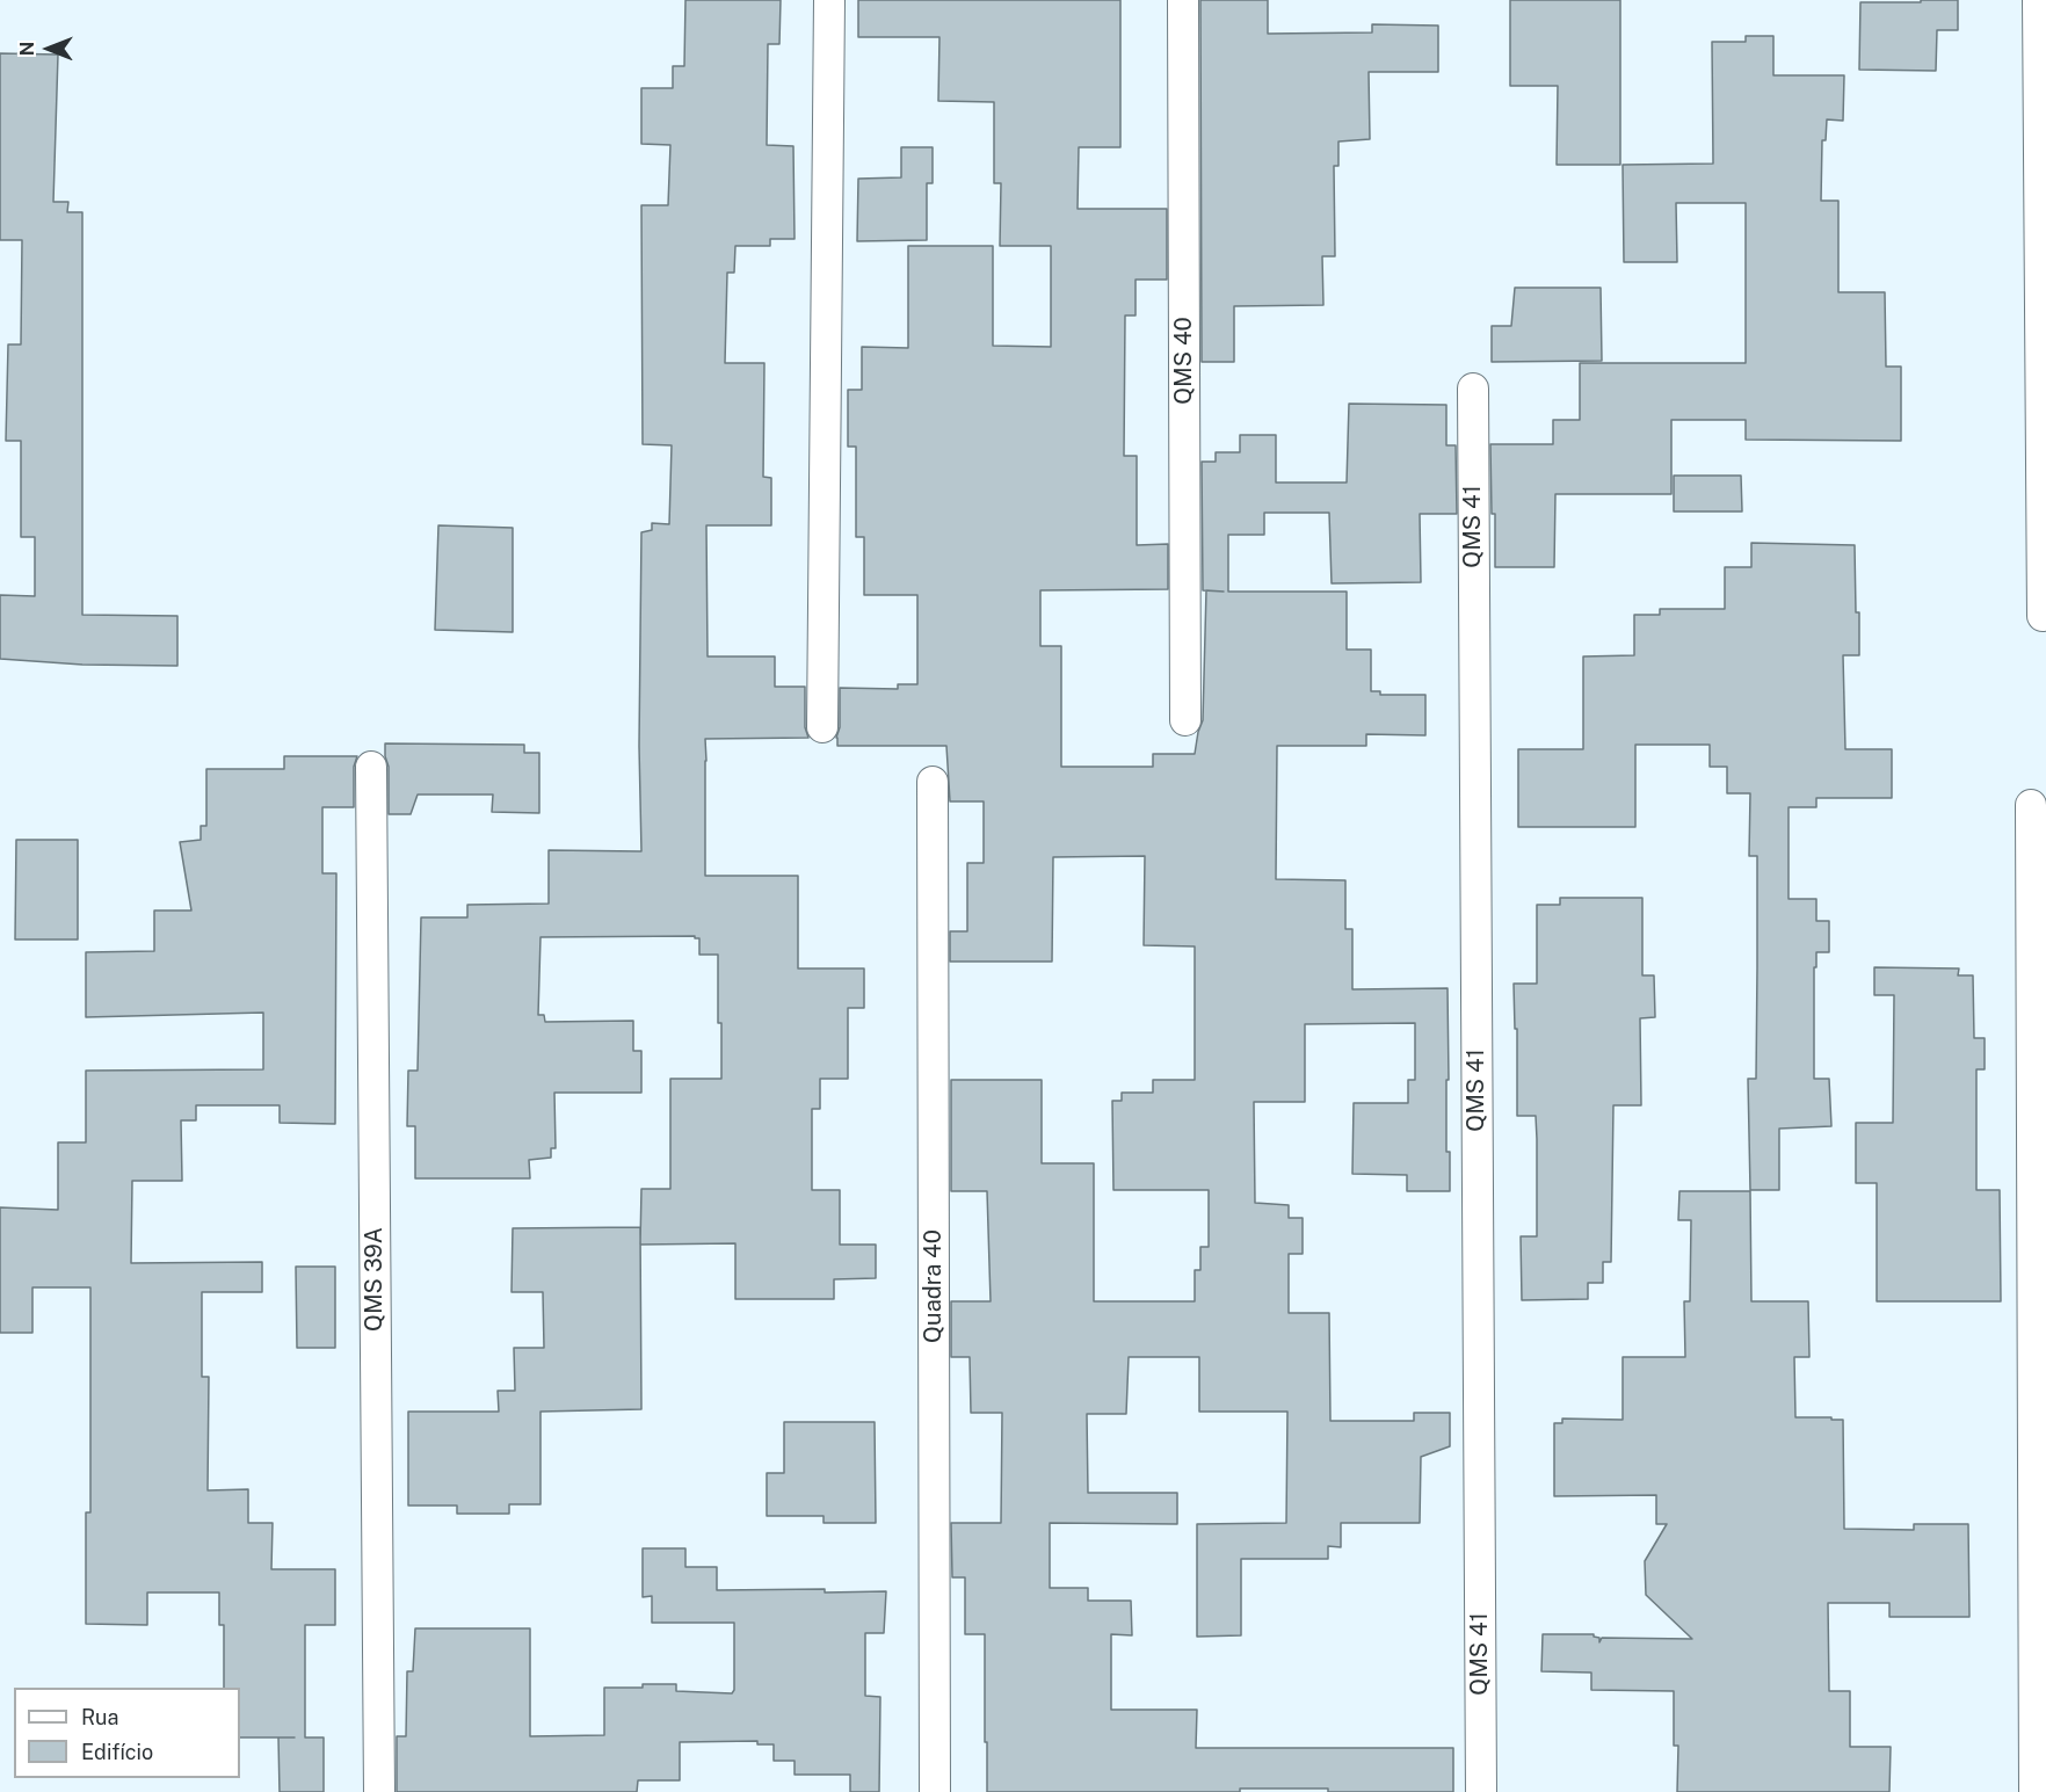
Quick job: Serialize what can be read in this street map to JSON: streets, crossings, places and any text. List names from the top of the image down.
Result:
{
  "streets": {
    "street": [
      "QMS 40",
      "QMS 41",
      "QMS 39A",
      "Quadra 40"
    ]
  },
  "legend": ["Rua", "Edifício"],
  "north": "left"
}
